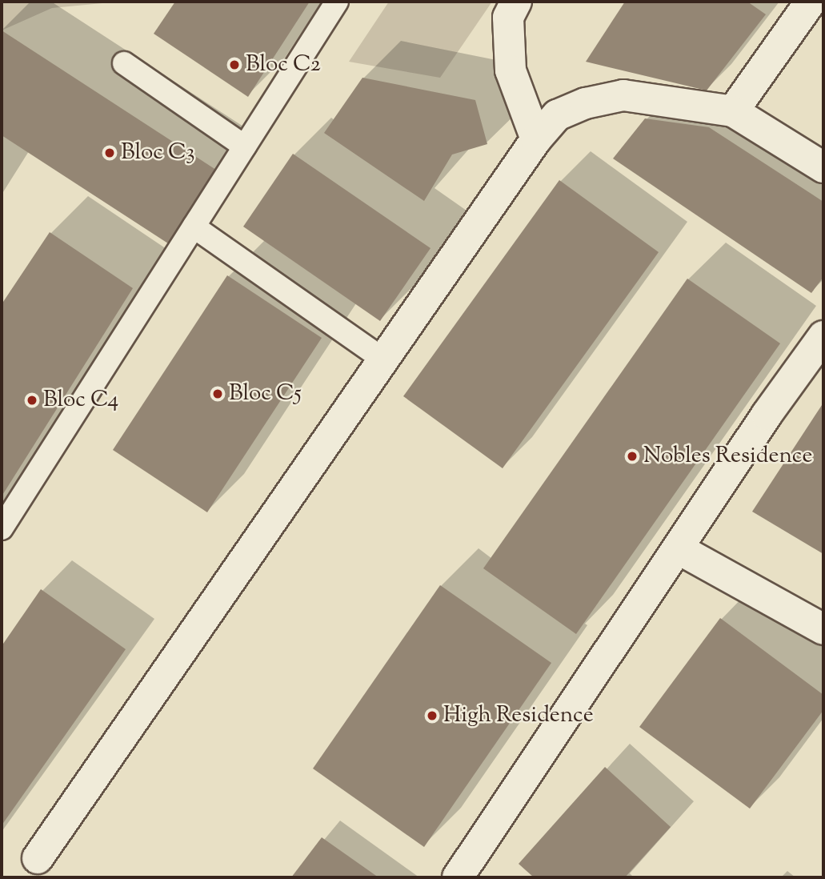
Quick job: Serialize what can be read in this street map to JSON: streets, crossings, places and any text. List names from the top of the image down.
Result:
{
  "places": [
    "Bloc C2",
    "Bloc C3",
    "Bloc C5",
    "Bloc C4",
    "Nobles Residence",
    "High Residence"
  ]
}
